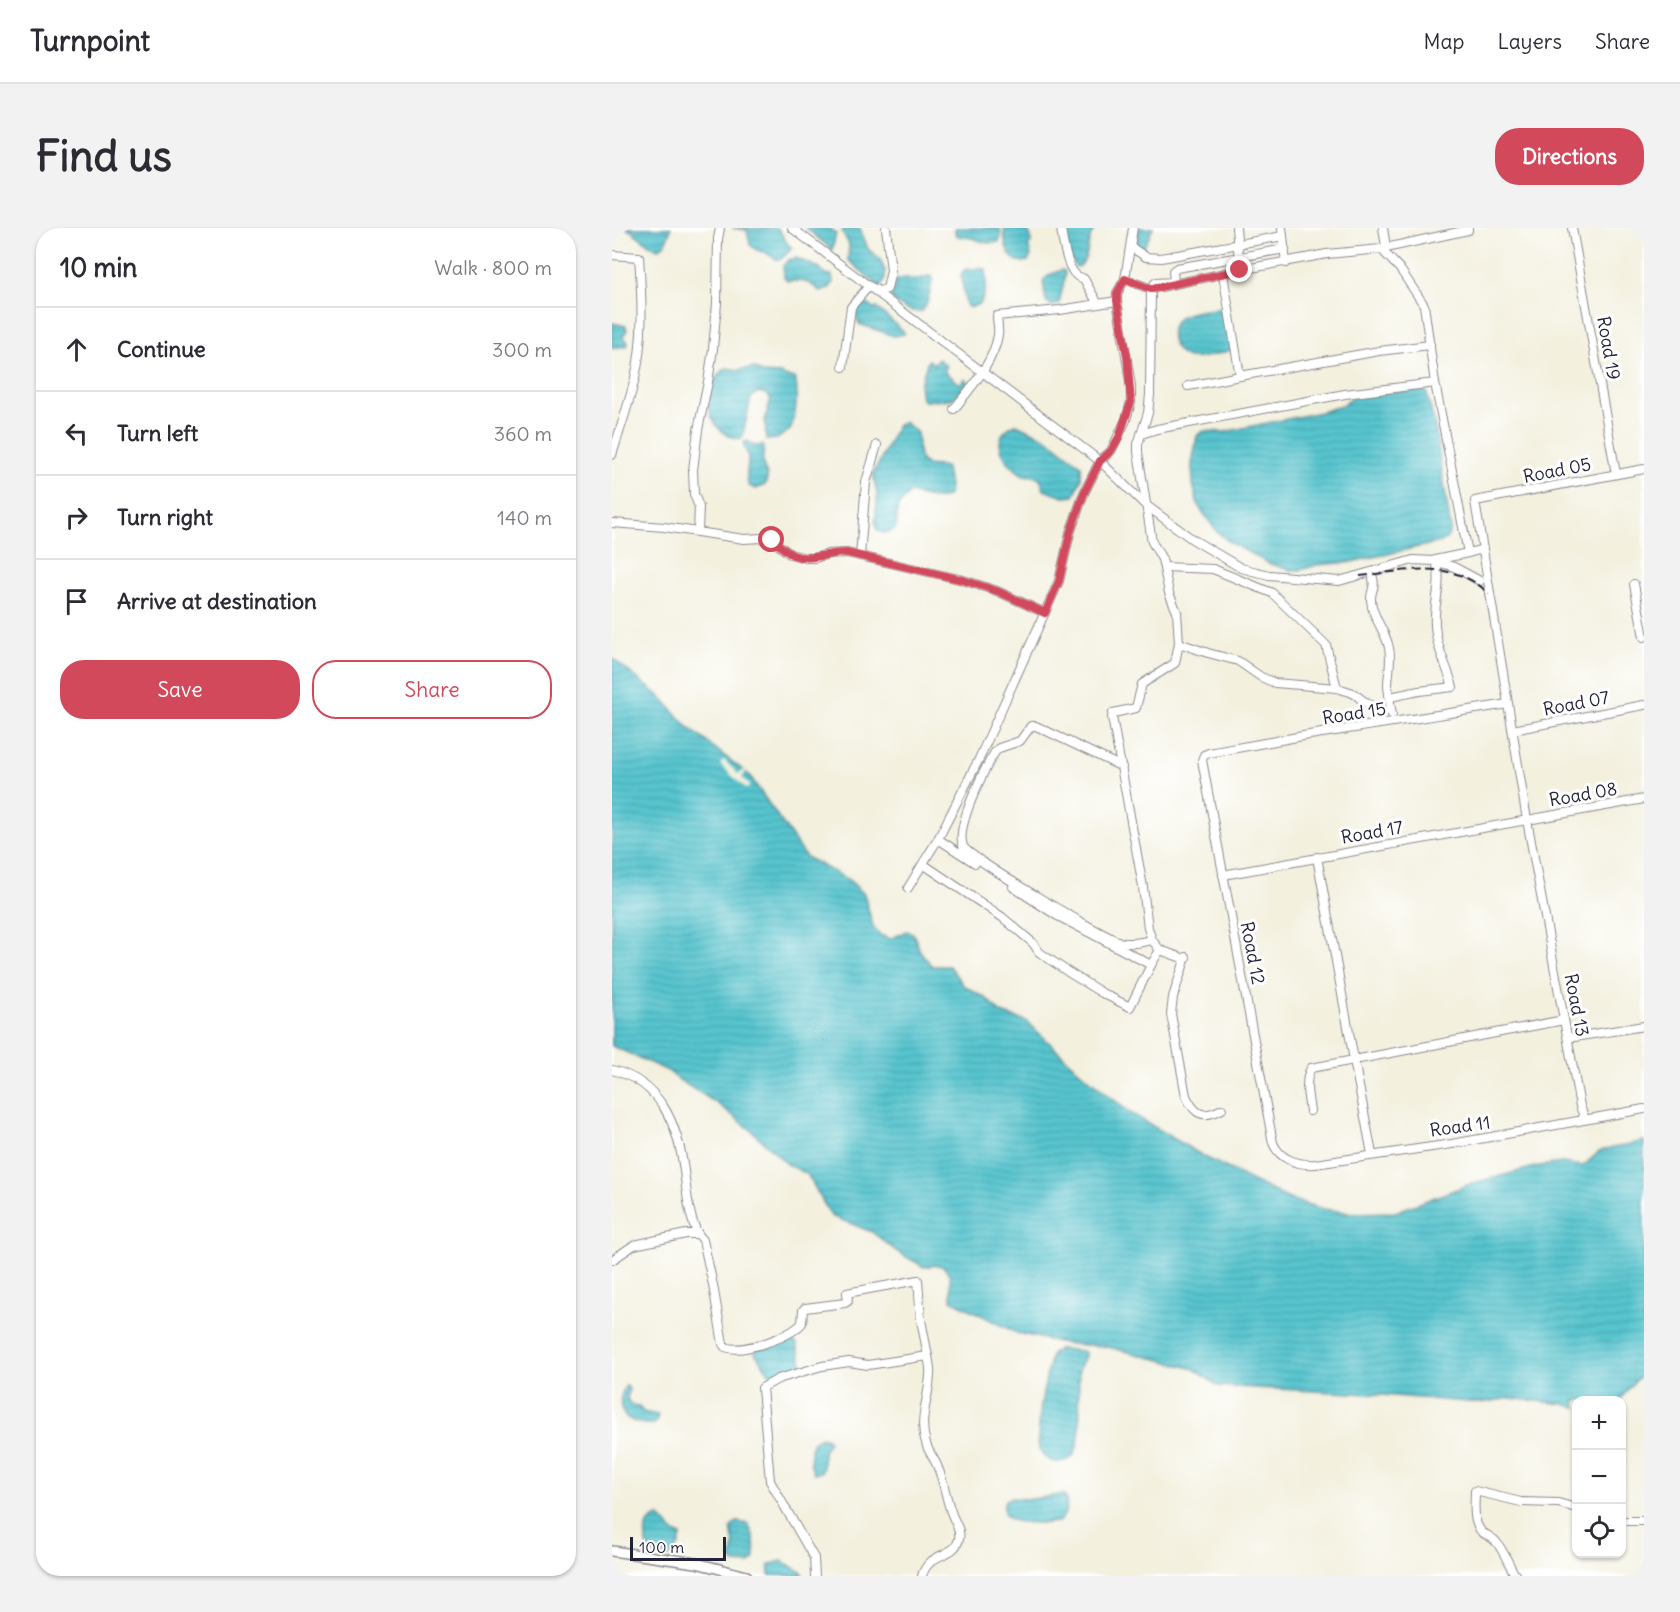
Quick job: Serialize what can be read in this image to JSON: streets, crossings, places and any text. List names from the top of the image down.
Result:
{
  "streets": {
    "street": [
      "Road 19",
      "Road 05",
      "Road 07",
      "Road 15",
      "Road 08",
      "Road 17",
      "Road 12",
      "Road 13",
      "Road 11"
    ]
  },
  "crossings": [
    ["Road 19", "Road 05"],
    ["Road 05", "Road 13"],
    ["Road 07", "Road 13"],
    ["Road 15", "Road 12"],
    ["Road 15", "Road 13"],
    ["Road 08", "Road 17"],
    ["Road 08", "Road 13"],
    ["Road 17", "Road 12"],
    ["Road 17", "Road 13"],
    ["Road 12", "Road 11"],
    ["Road 13", "Road 11"]
  ],
  "scale_bar": "100 m",
  "page": {
    "header": "Turnpoint",
    "nav": ["Map", "Layers", "Share"],
    "buttons": [
      "Directions",
      ["Save", "Share"]
    ],
    "title": "Find us",
    "heading": ["10 min", "Walk · 800 m"],
    "list": [
      ["Continue", "300 m"],
      ["Turn left", "360 m"],
      ["Turn right", "140 m"],
      "Arrive at destination"
    ],
    "map_buttons": ["+", "−"],
    "scale": "100 m"
  }
}
